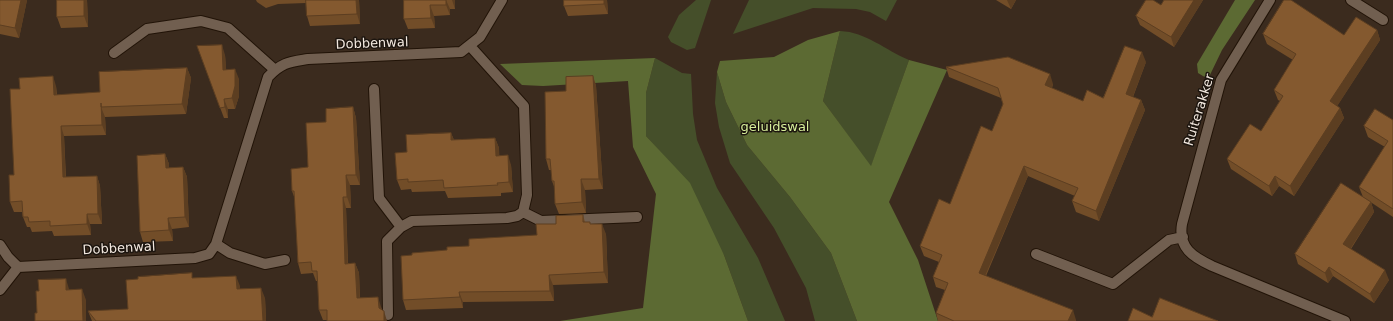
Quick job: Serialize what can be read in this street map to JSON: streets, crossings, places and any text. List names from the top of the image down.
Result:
{
  "streets": {
    "street": ["Dobbenwal", "Ruiterakker"]
  },
  "parks": ["geluidswal"]
}
